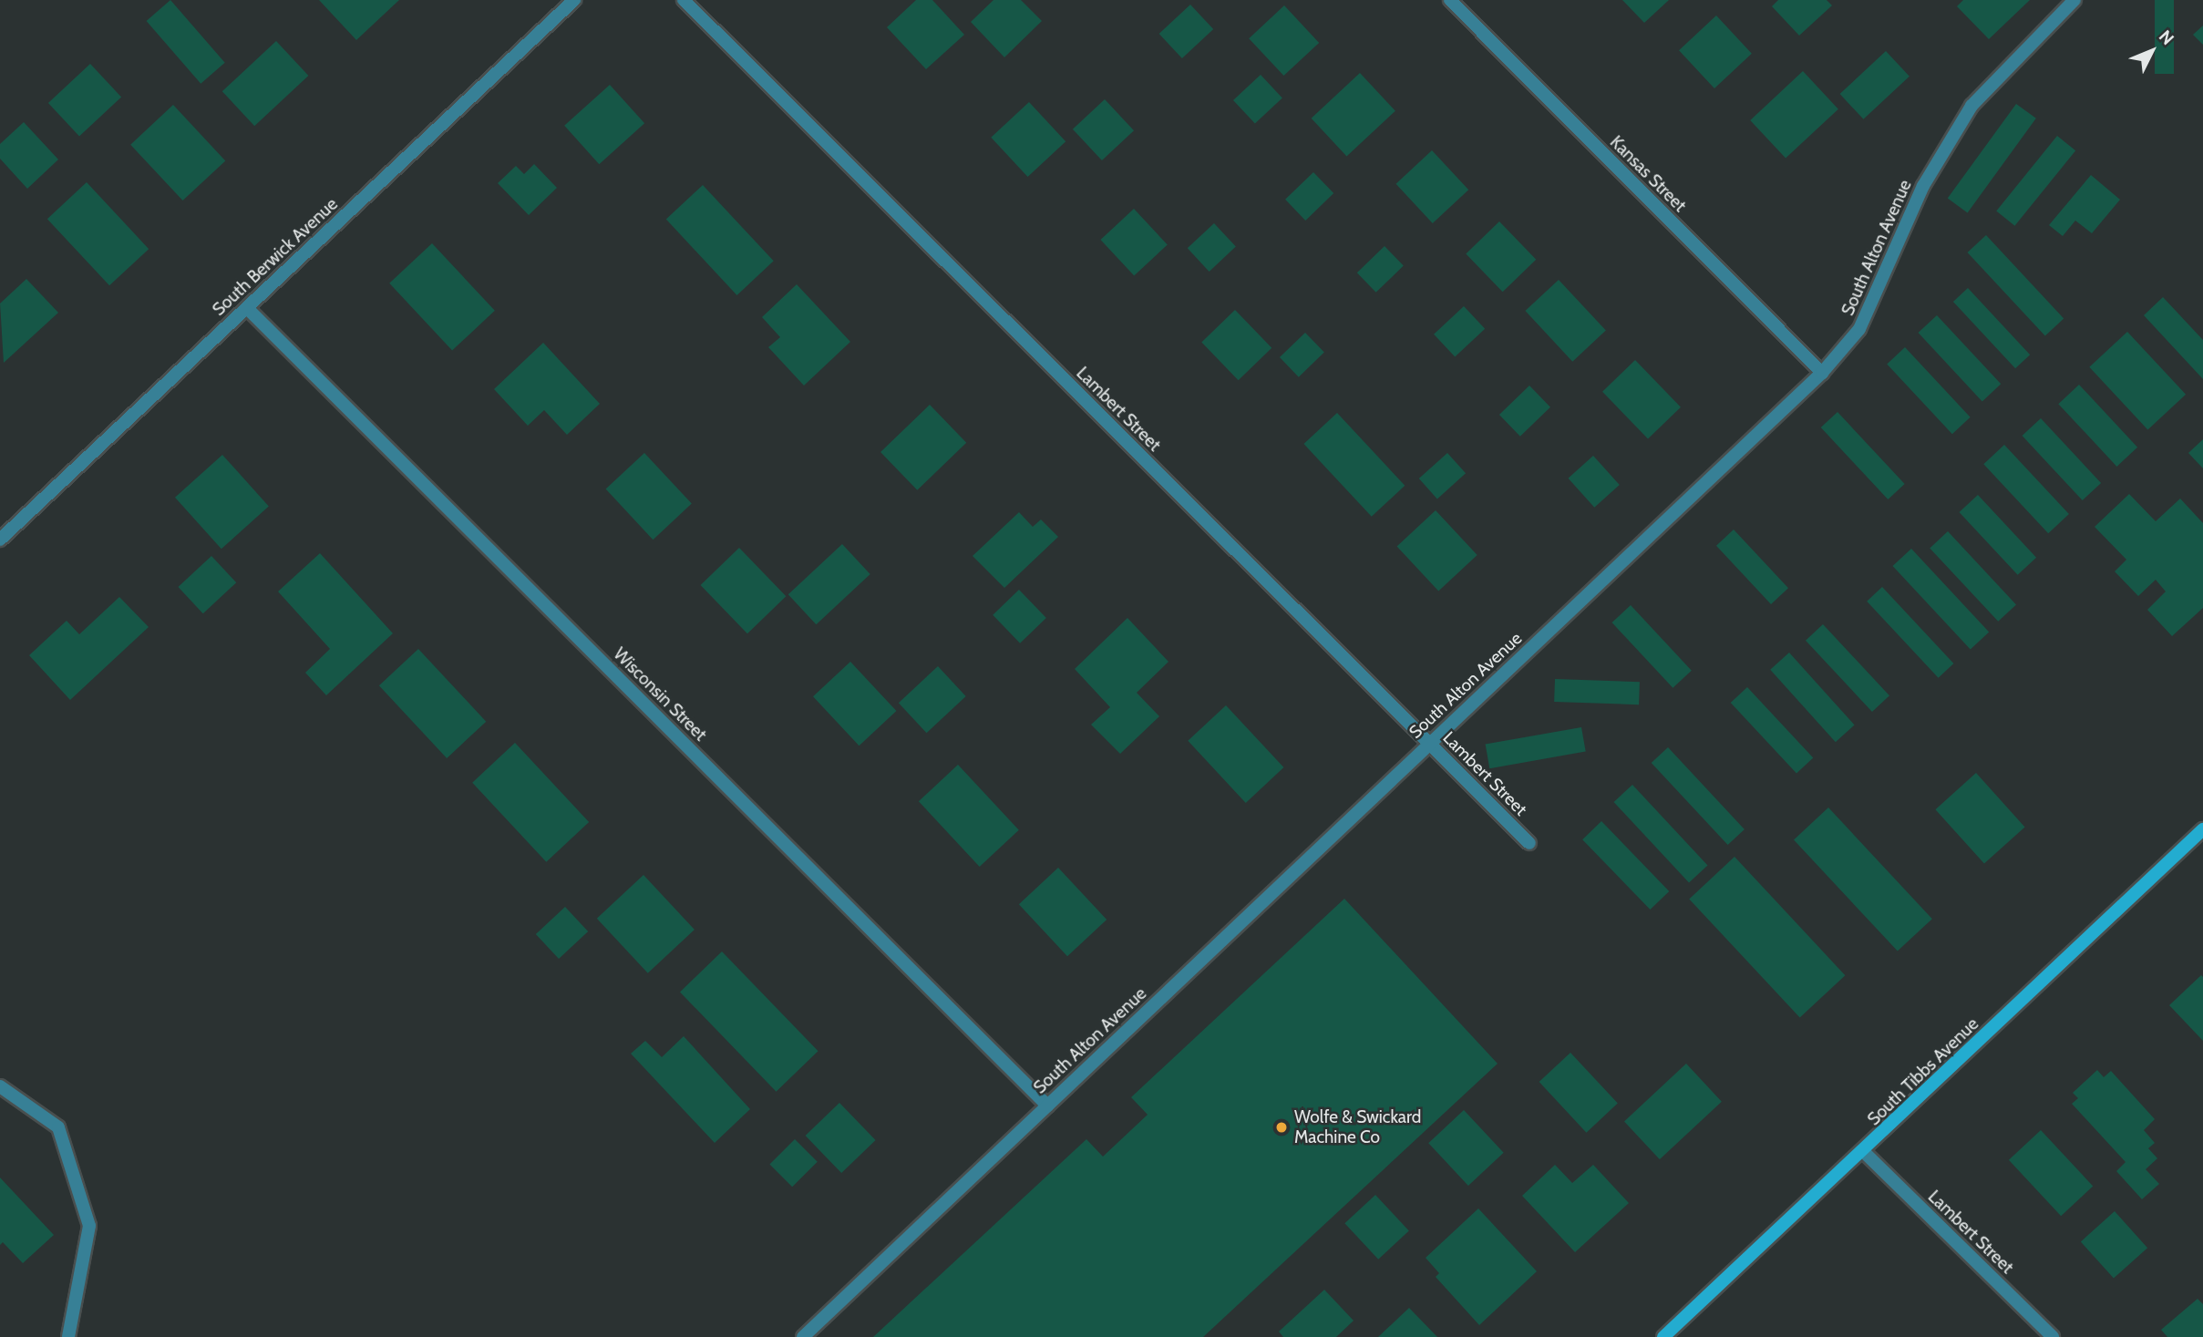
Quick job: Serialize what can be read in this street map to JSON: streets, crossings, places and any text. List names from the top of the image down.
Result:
{
  "streets": {
    "main road": ["South Tibbs Avenue"],
    "street": [
      "Kansas Street",
      "South Alton Avenue",
      "South Berwick Avenue",
      "Lambert Street",
      "Wisconsin Street"
    ]
  },
  "crossings": [
    ["Kansas Street", "South Alton Avenue"],
    ["South Alton Avenue", "Lambert Street"],
    ["South Alton Avenue", "Wisconsin Street"],
    ["South Berwick Avenue", "Wisconsin Street"],
    ["Lambert Street", "South Tibbs Avenue"]
  ],
  "places": ["Wolfe & Swickard Machine Co"],
  "north": "top right"
}
